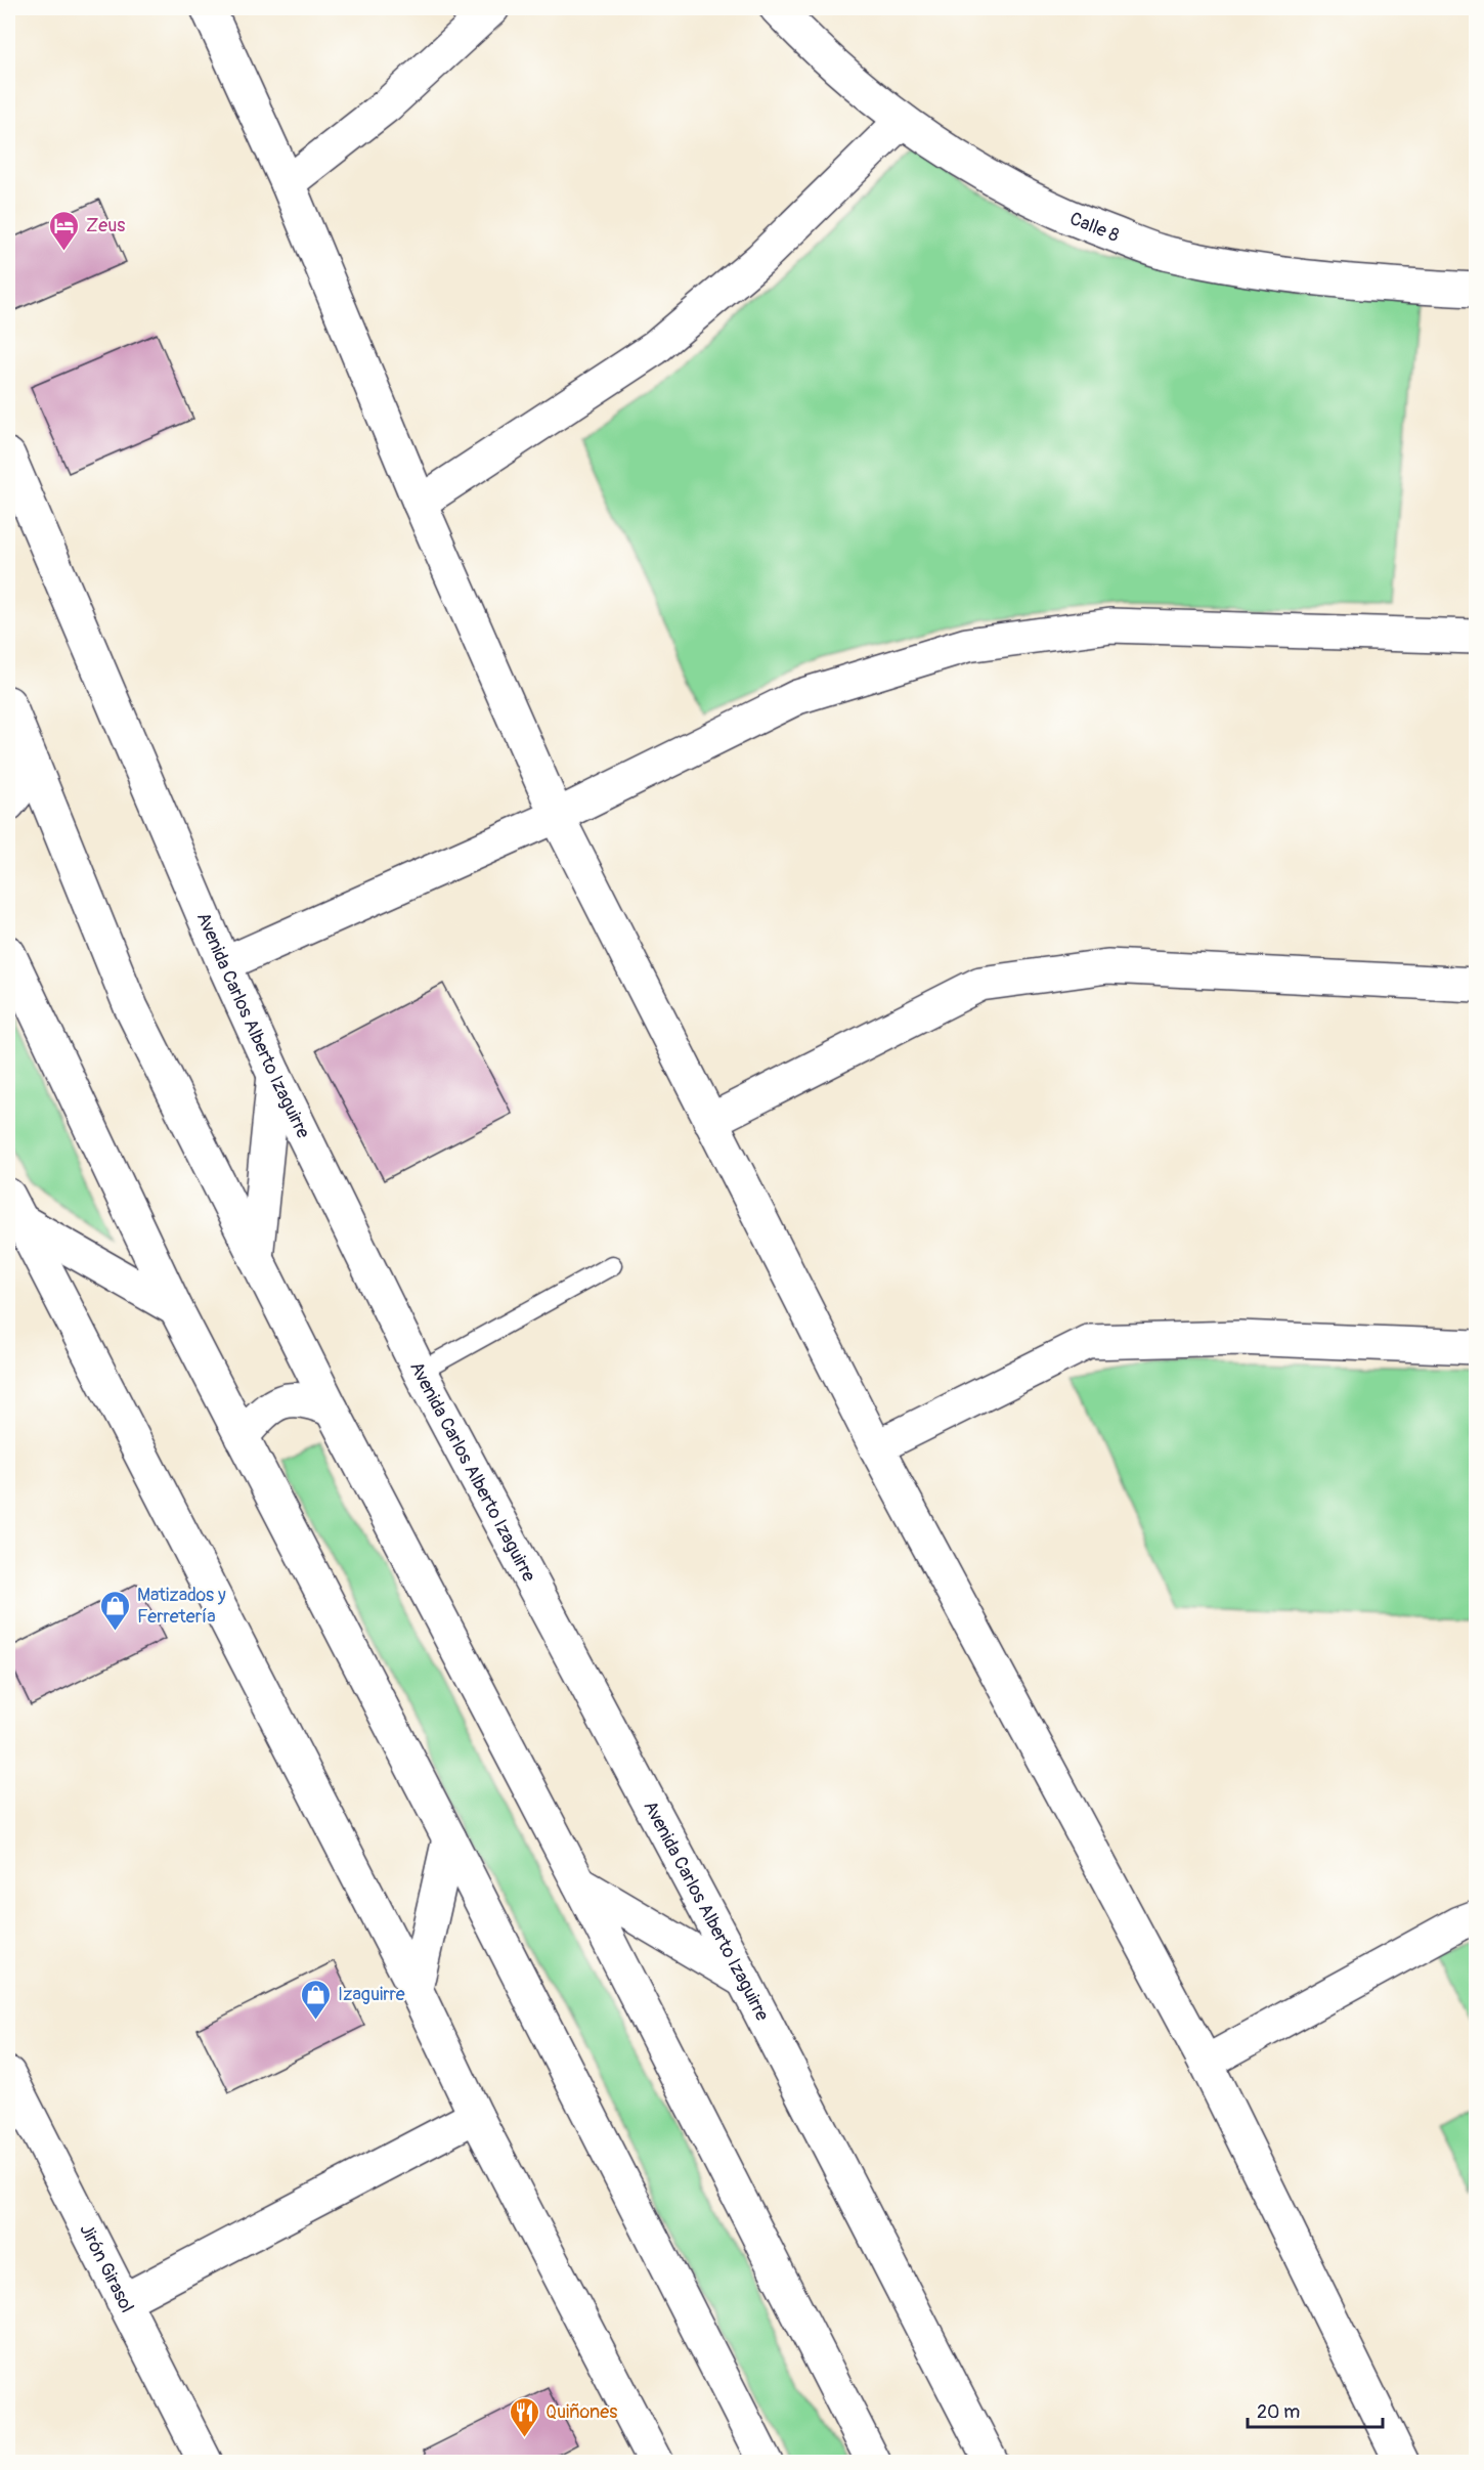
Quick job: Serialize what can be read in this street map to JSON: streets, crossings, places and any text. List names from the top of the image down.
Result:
{
  "streets": {
    "street": ["Calle 8", "Avenida Carlos Alberto Izaguirre", "Jirón Girasol"]
  },
  "places": {
    "hotel": ["Zeus"],
    "shop": ["Matizados y Ferretería", "Izaguirre"],
    "restaurant": ["Quiñones"]
  },
  "scale_bar": "20 m"
}
